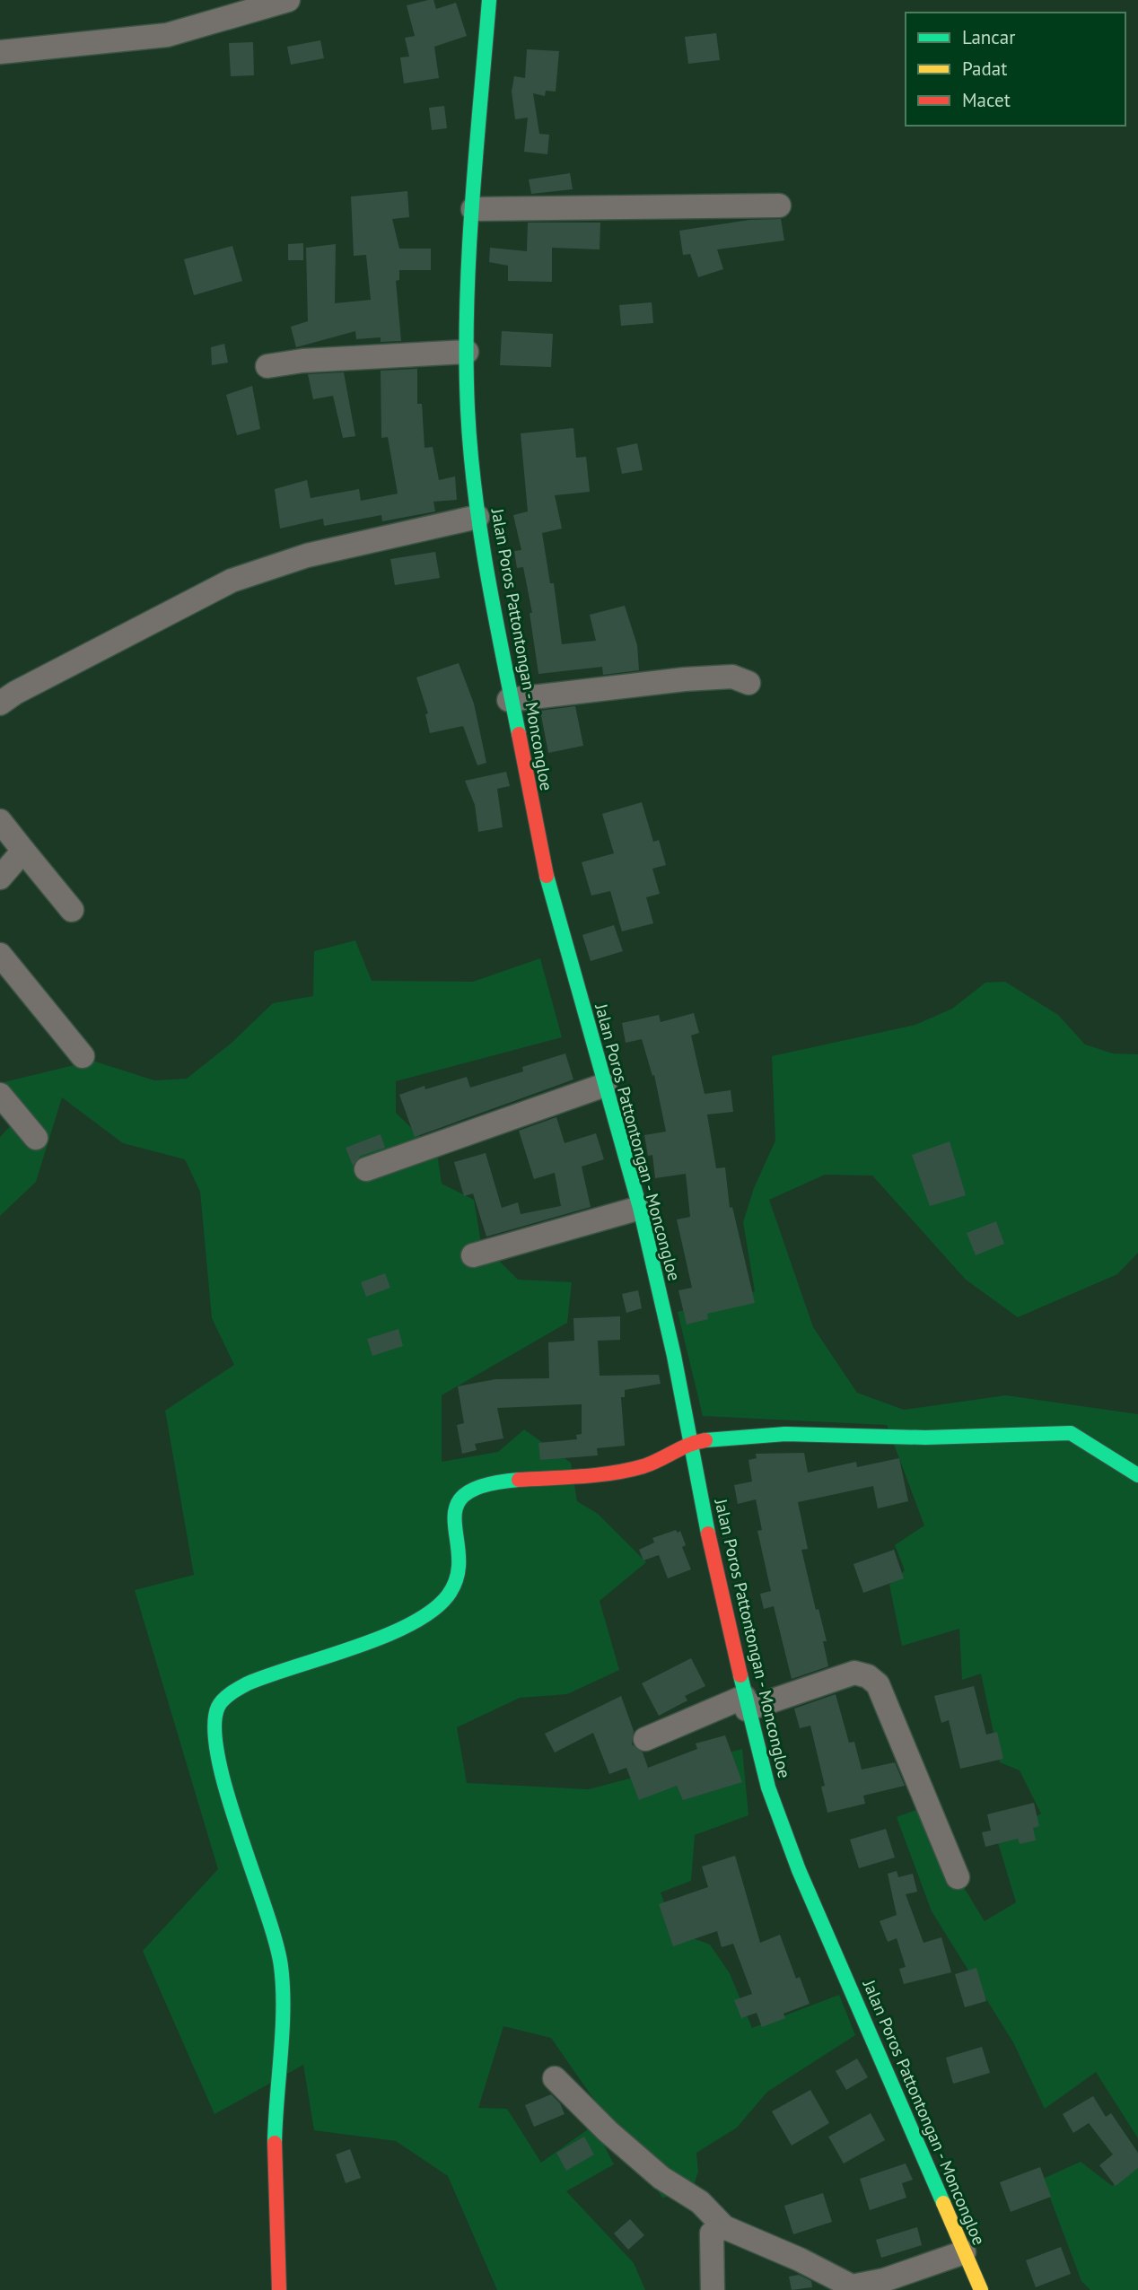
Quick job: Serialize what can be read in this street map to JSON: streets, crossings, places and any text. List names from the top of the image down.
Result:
{
  "streets": {
    "street": ["Jalan Poros Pattontongan - Moncongloe"]
  },
  "legend": ["Lancar", "Padat", "Macet"]
}
